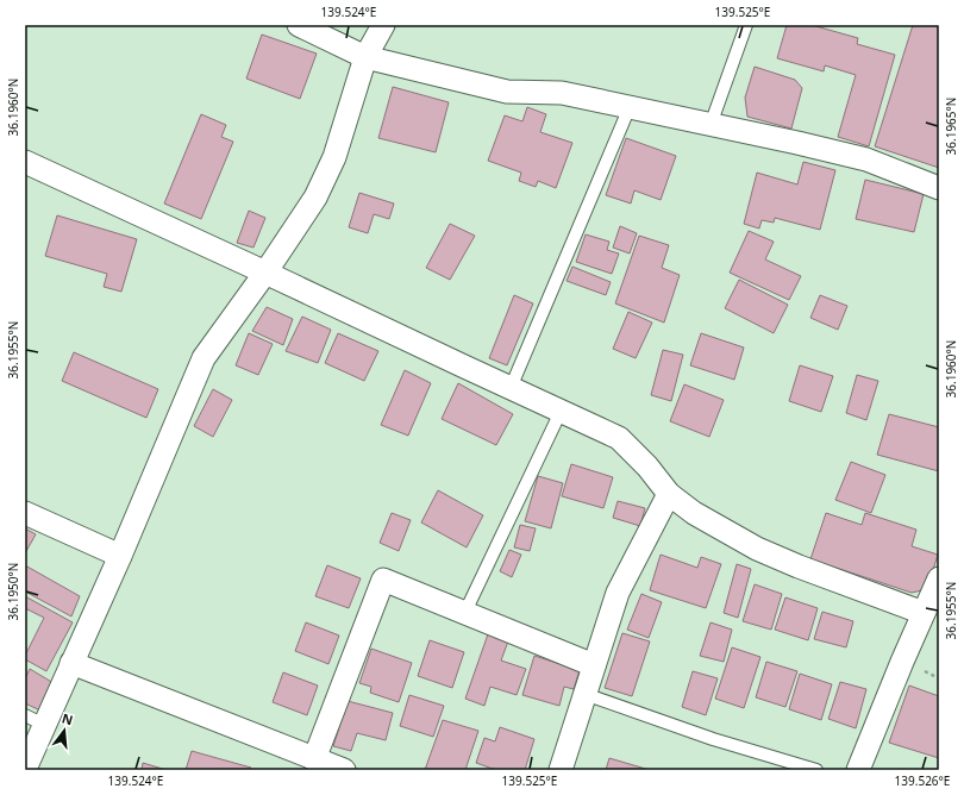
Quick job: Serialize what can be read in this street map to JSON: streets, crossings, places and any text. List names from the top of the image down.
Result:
{
  "north": "top",
  "coordinates": [
    "139.524°E",
    "139.525°E",
    "36.1960°N",
    "36.1965°N",
    "36.1955°N",
    "36.1950°N",
    "139.526°E"
  ]
}
